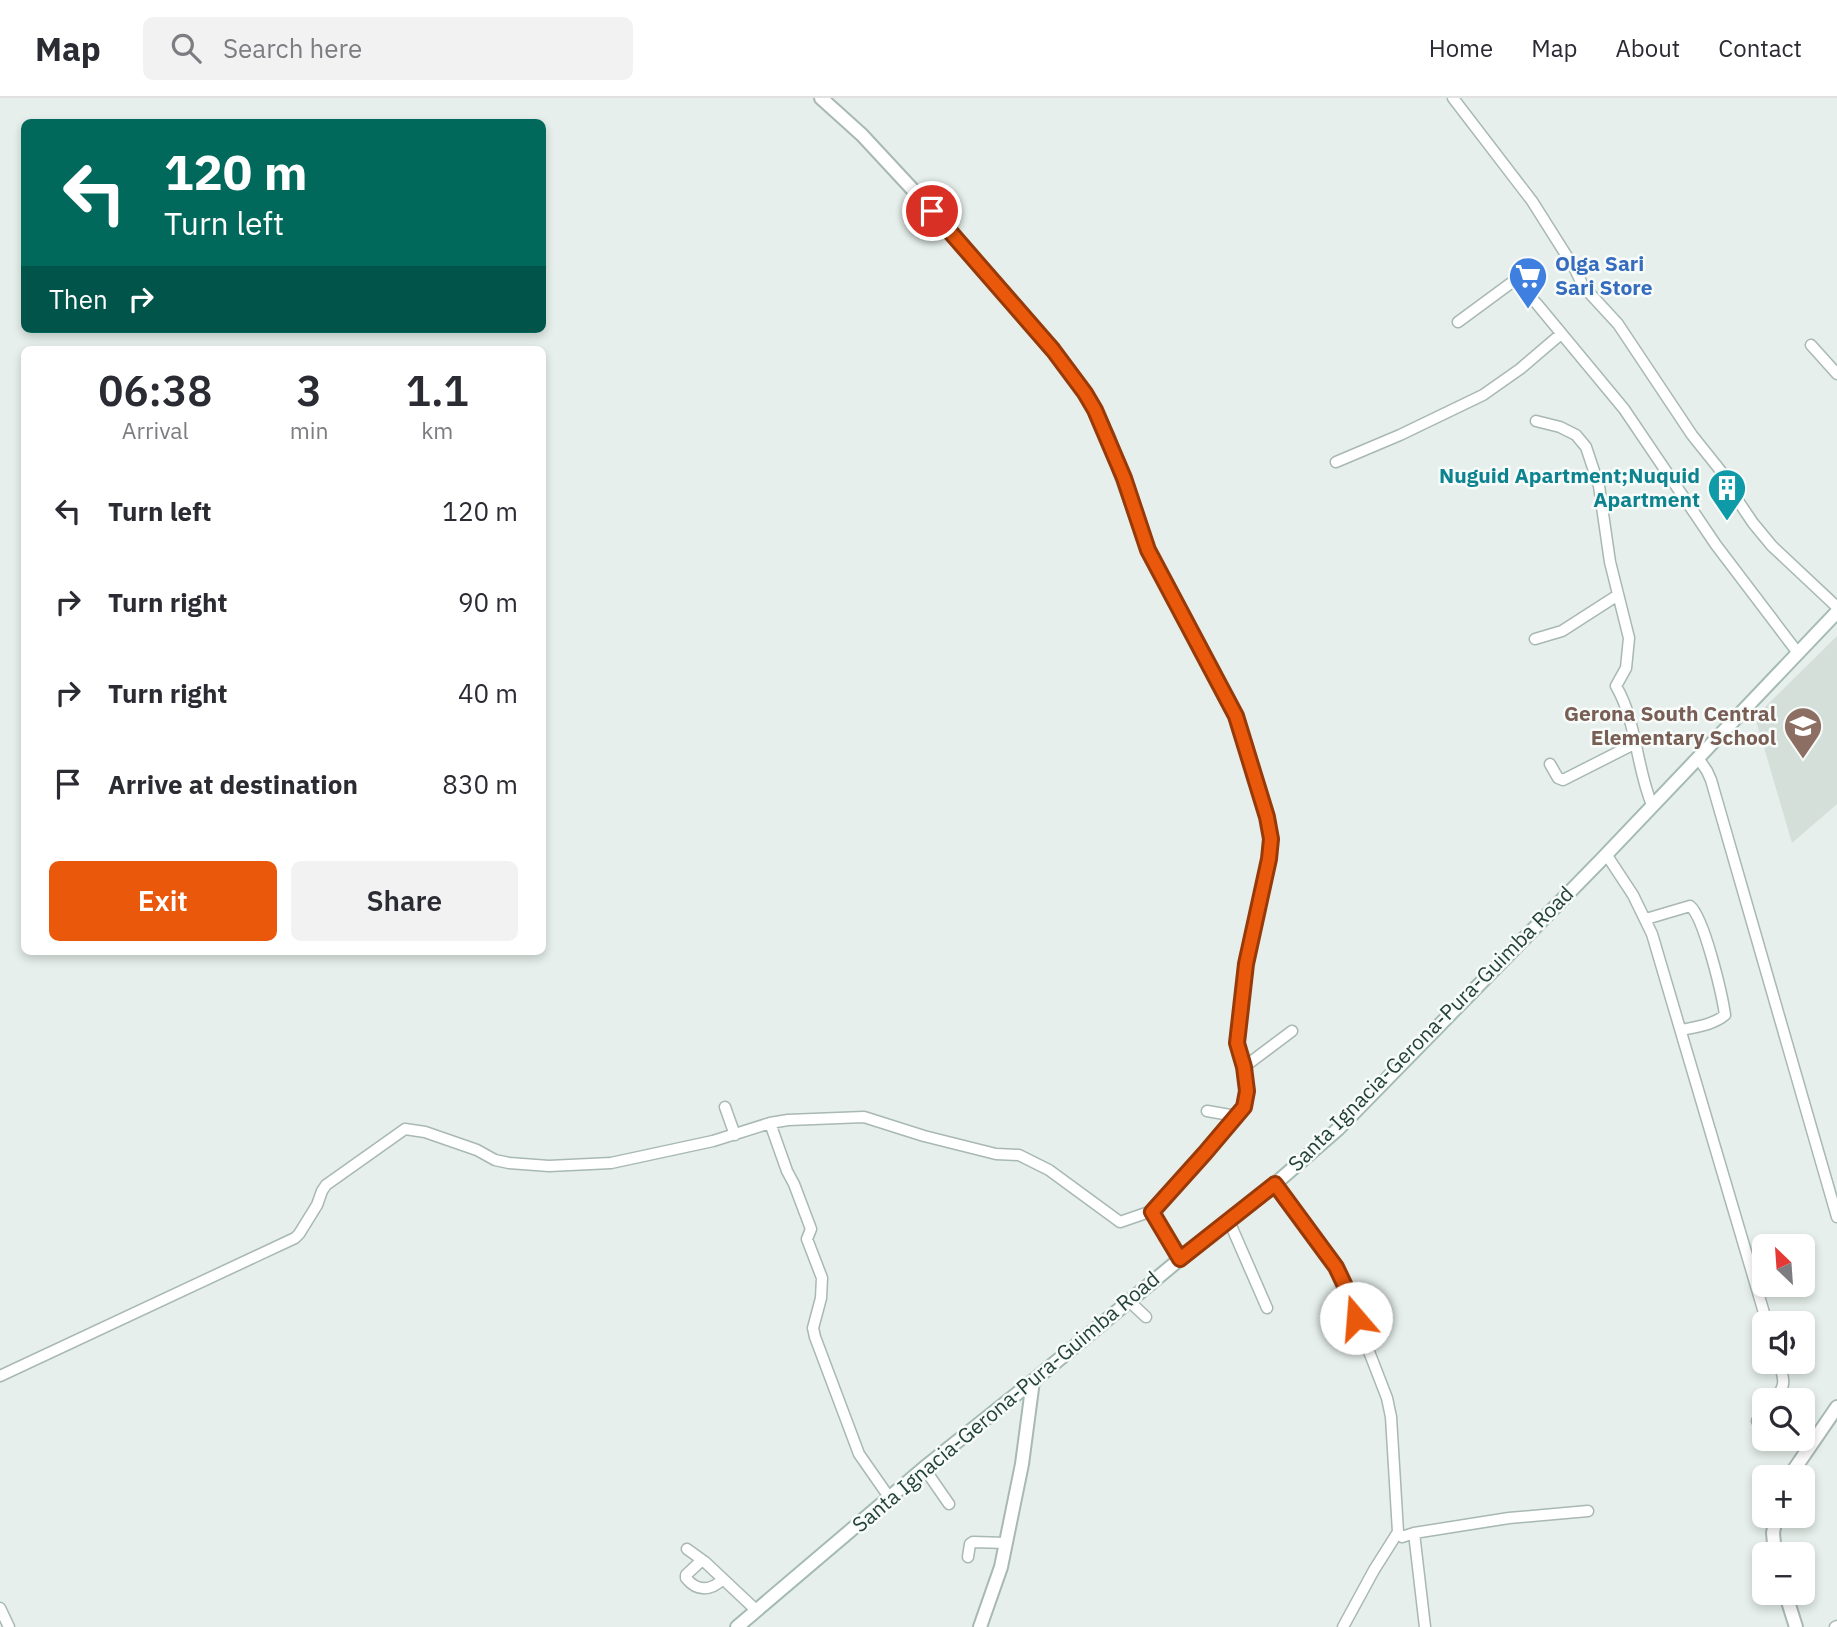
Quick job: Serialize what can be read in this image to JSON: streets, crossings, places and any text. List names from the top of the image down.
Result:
{
  "streets": {
    "street": ["Santa Ignacia-Gerona-Pura-Guimba Road"]
  },
  "places": {
    "supermarket": ["Olga Sari Sari Store"],
    "building": ["Nuguid Apartment;Nuquid Apartment"],
    "school or university": ["Gerona South Central Elementary School"]
  },
  "north": "top left",
  "page": {
    "header": "Map",
    "search": "Search here",
    "nav": [
      "Home",
      "Map",
      "About",
      "Contact"
    ],
    "turn": ["120 m", "Turn left"],
    "then": "Then",
    "eta": [
      "06:38",
      "Arrival",
      "3",
      "min",
      "1.1",
      "km"
    ],
    "list": [
      {
        "name": "Turn left",
        "value": "120 m"
      },
      {
        "name": "Turn right",
        "value": "90 m"
      },
      {
        "name": "Turn right",
        "value": "40 m"
      },
      {
        "name": "Arrive at destination",
        "value": "830 m"
      }
    ],
    "buttons": ["Exit", "Share"],
    "map_buttons": ["+", "−"]
  }
}
